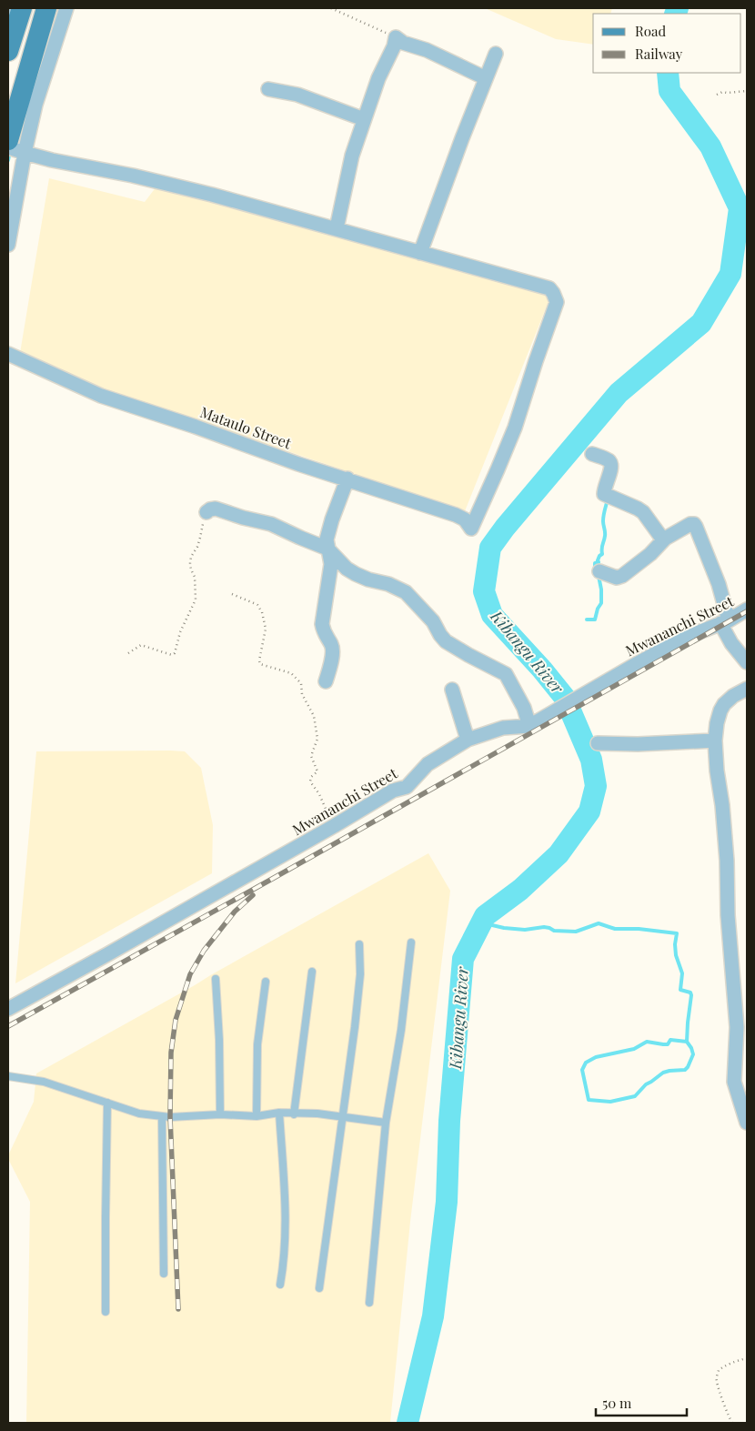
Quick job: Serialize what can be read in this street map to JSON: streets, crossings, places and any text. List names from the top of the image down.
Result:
{
  "streets": {
    "street": ["Mataulo Street", "Mwananchi Street"]
  },
  "water": ["Kibangu River"],
  "legend": ["Road", "Railway"],
  "scale_bar": "50 m"
}
